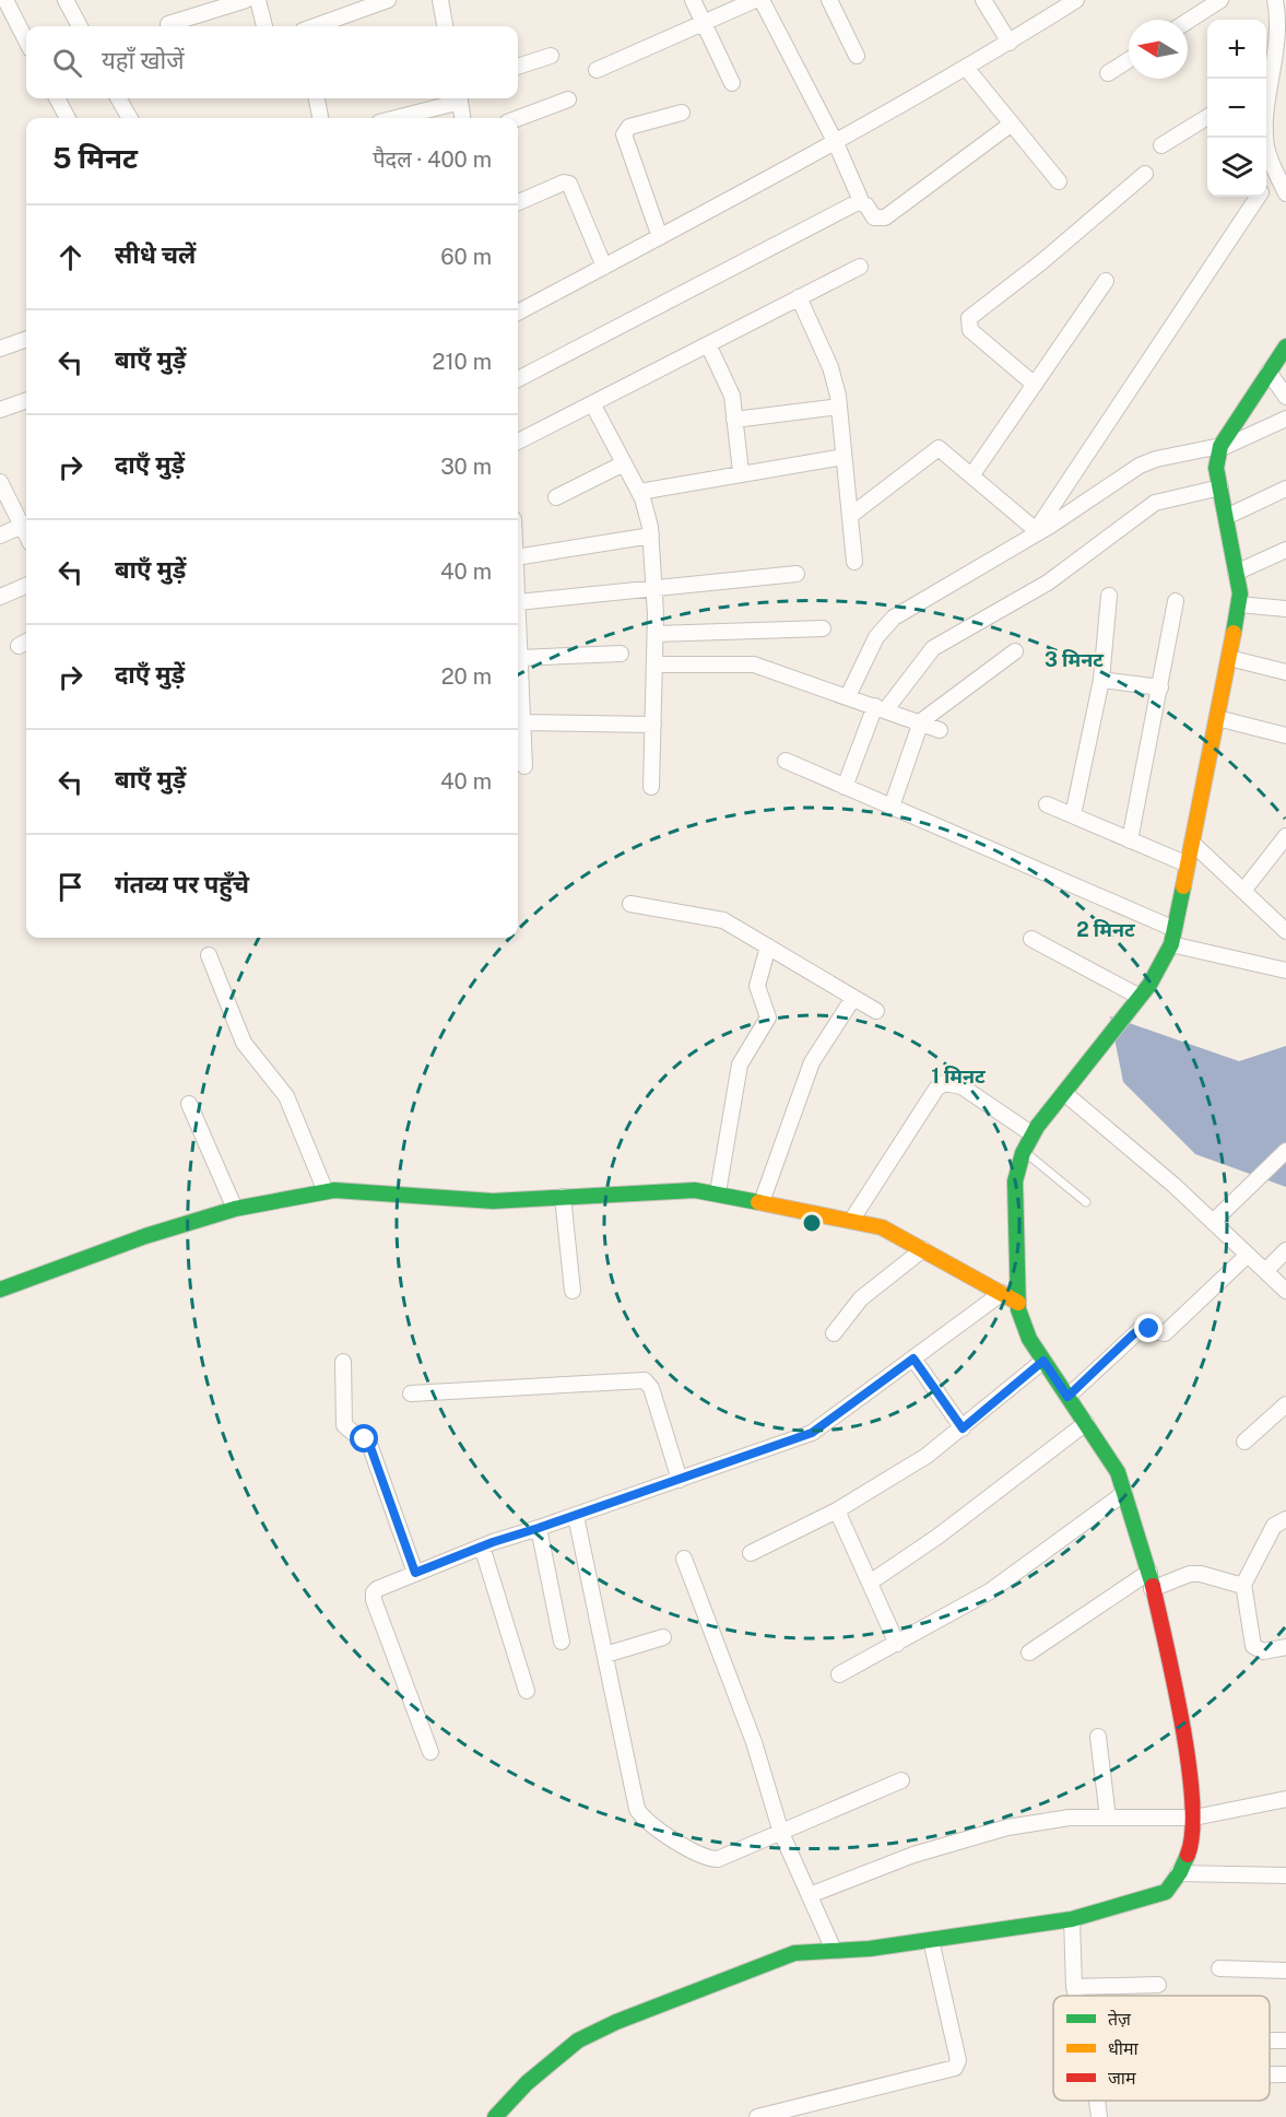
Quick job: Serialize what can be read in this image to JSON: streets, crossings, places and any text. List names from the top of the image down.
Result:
{
  "legend": ["तेज़", "धीमा", "जाम"],
  "north": "left",
  "page": {
    "map_buttons": ["+", "−"],
    "search": "यहाँ खोजें",
    "heading": ["5 मिनट", "पैदल · 400 m"],
    "list": [
      ["सीधे चलें", "60 m"],
      ["बाएँ मुड़ें", "210 m"],
      ["दाएँ मुड़ें", "30 m"],
      ["बाएँ मुड़ें", "40 m"],
      ["दाएँ मुड़ें", "20 m"],
      ["बाएँ मुड़ें", "40 m"],
      "गंतव्य पर पहुँचे"
    ]
  },
  "rings": ["3 मिनट", "2 मिनट", "1 मिनट"]
}
